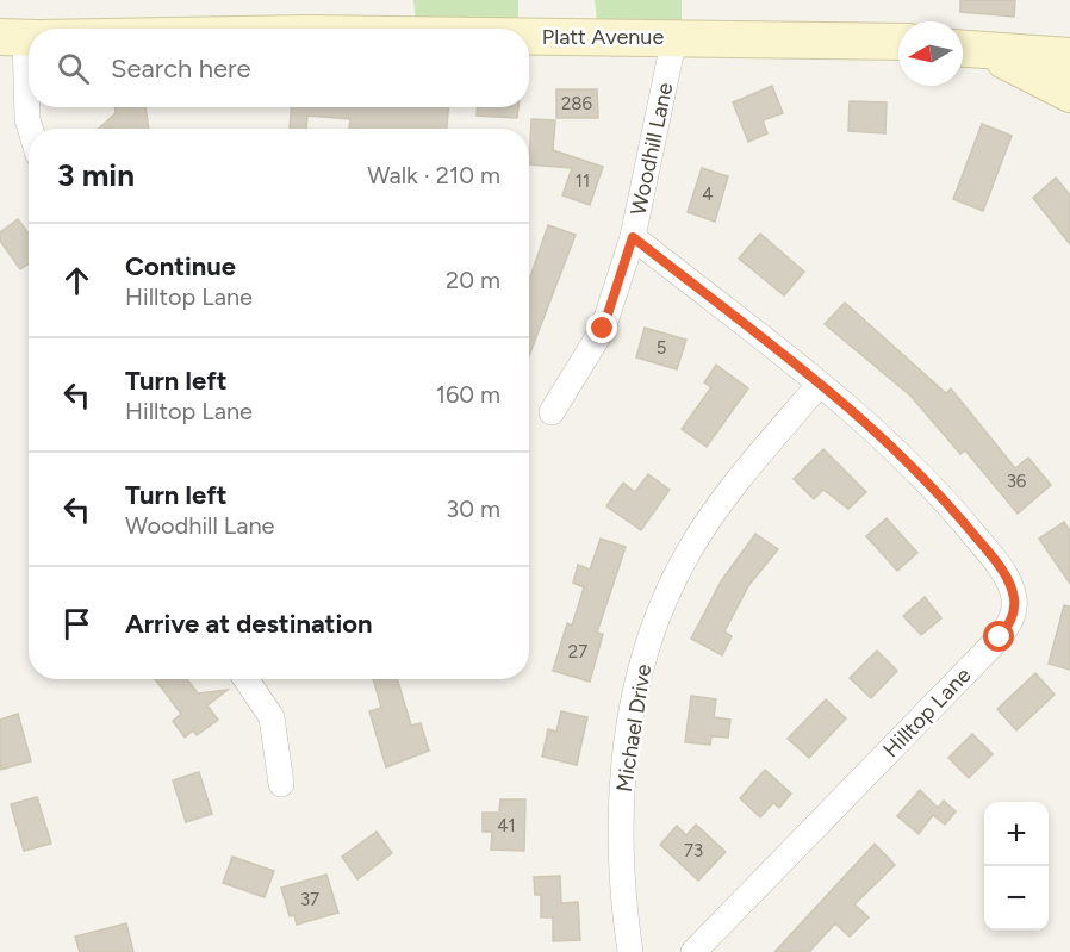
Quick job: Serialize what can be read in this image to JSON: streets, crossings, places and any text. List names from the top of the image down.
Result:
{
  "streets": {
    "main road": ["Platt Avenue"],
    "street": ["Woodhill Lane", "Hilltop Lane", "Michael Drive"]
  },
  "crossings": [
    ["Platt Avenue", "Woodhill Lane"],
    ["Woodhill Lane", "Hilltop Lane"],
    ["Hilltop Lane", "Michael Drive"]
  ],
  "house_numbers": [
    "286",
    "11",
    "4",
    "5",
    "36",
    "27",
    "41",
    "73",
    "37"
  ],
  "north": "left",
  "page": {
    "search": "Search here",
    "heading": ["3 min", "Walk · 210 m"],
    "list": [
      ["Continue", "Hilltop Lane", "20 m"],
      ["Turn left", "Hilltop Lane", "160 m"],
      ["Turn left", "Woodhill Lane", "30 m"],
      "Arrive at destination"
    ],
    "map_buttons": ["+", "−"]
  }
}
